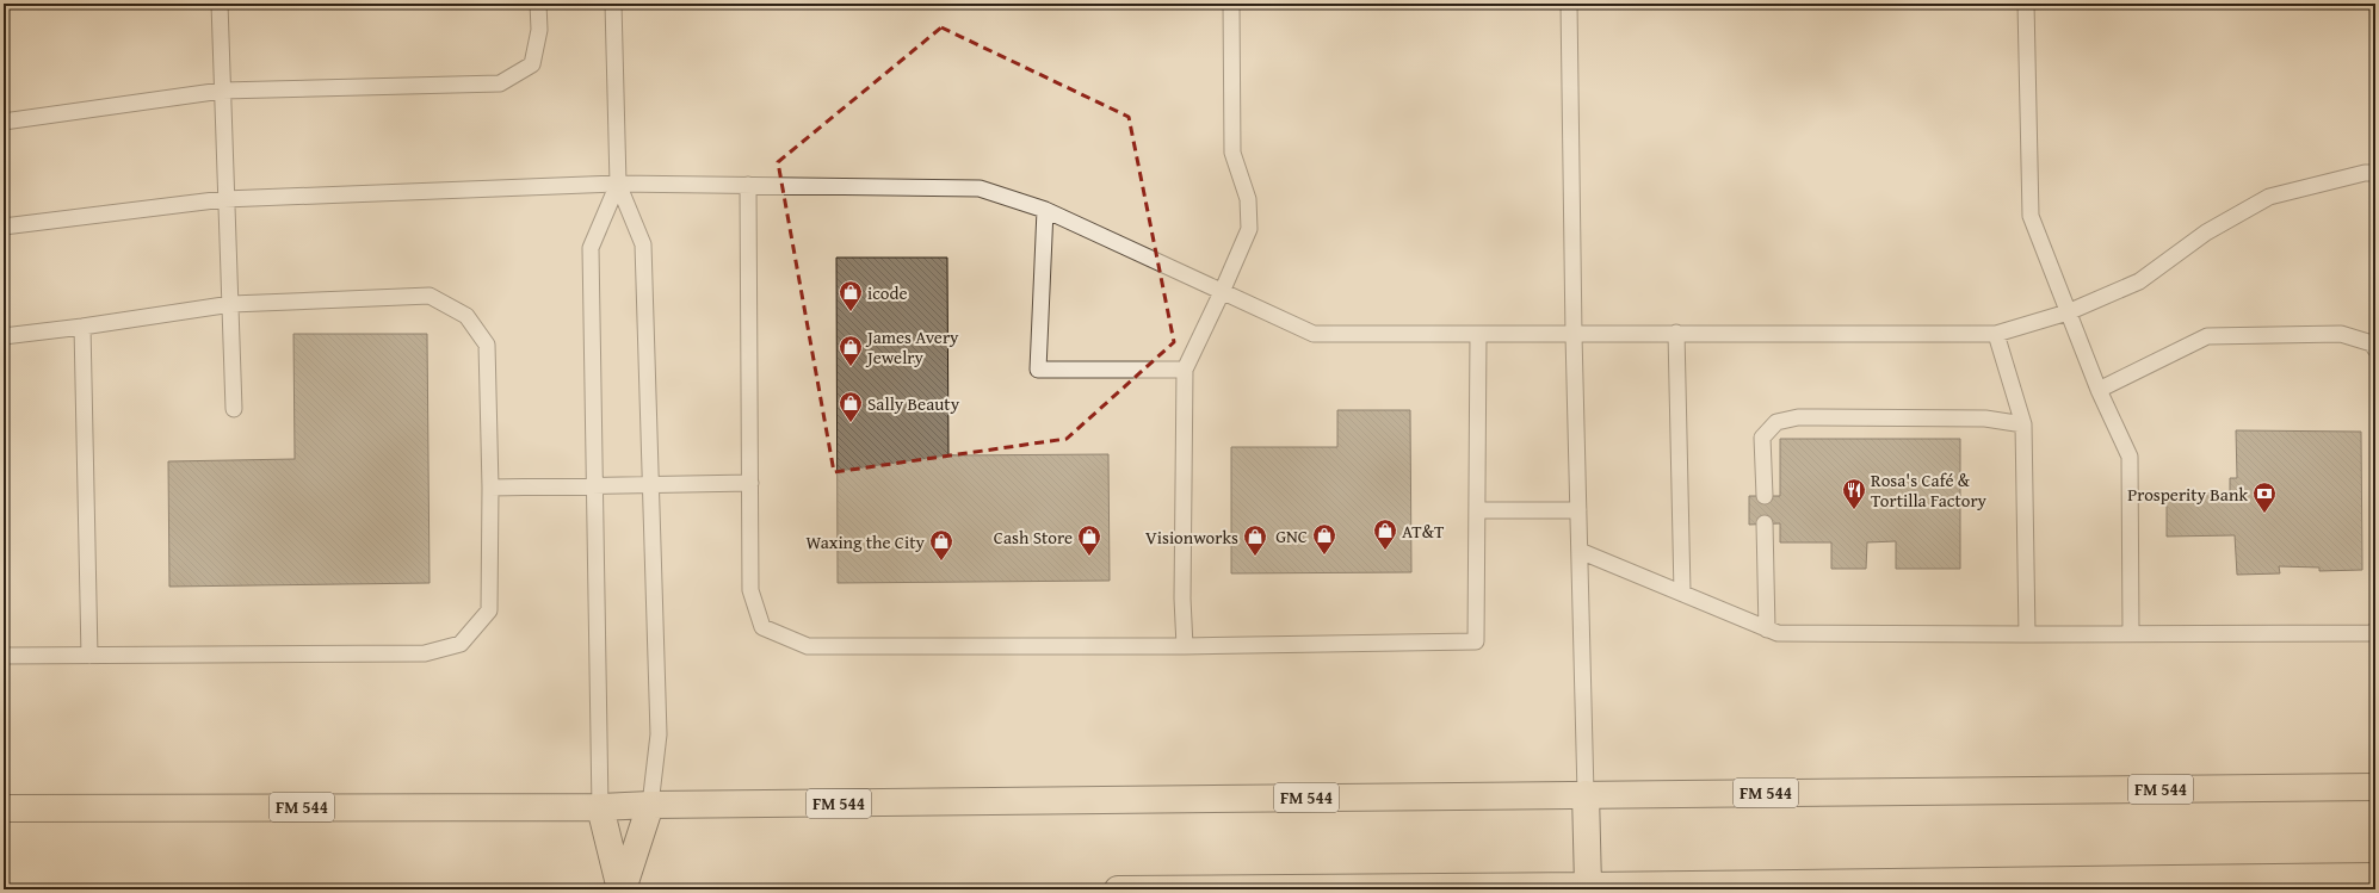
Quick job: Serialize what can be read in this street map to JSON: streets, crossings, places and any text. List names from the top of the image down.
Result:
{
  "streets": {
    "main road": ["FM 544"]
  },
  "places": {
    "shop": [
      "icode",
      "James Avery Jewelry",
      "Sally Beauty",
      "AT&T",
      "GNC",
      "Cash Store",
      "Visionworks",
      "Waxing the City"
    ],
    "restaurant": ["Rosa's Café & Tortilla Factory"],
    "bank": ["Prosperity Bank"]
  }
}
